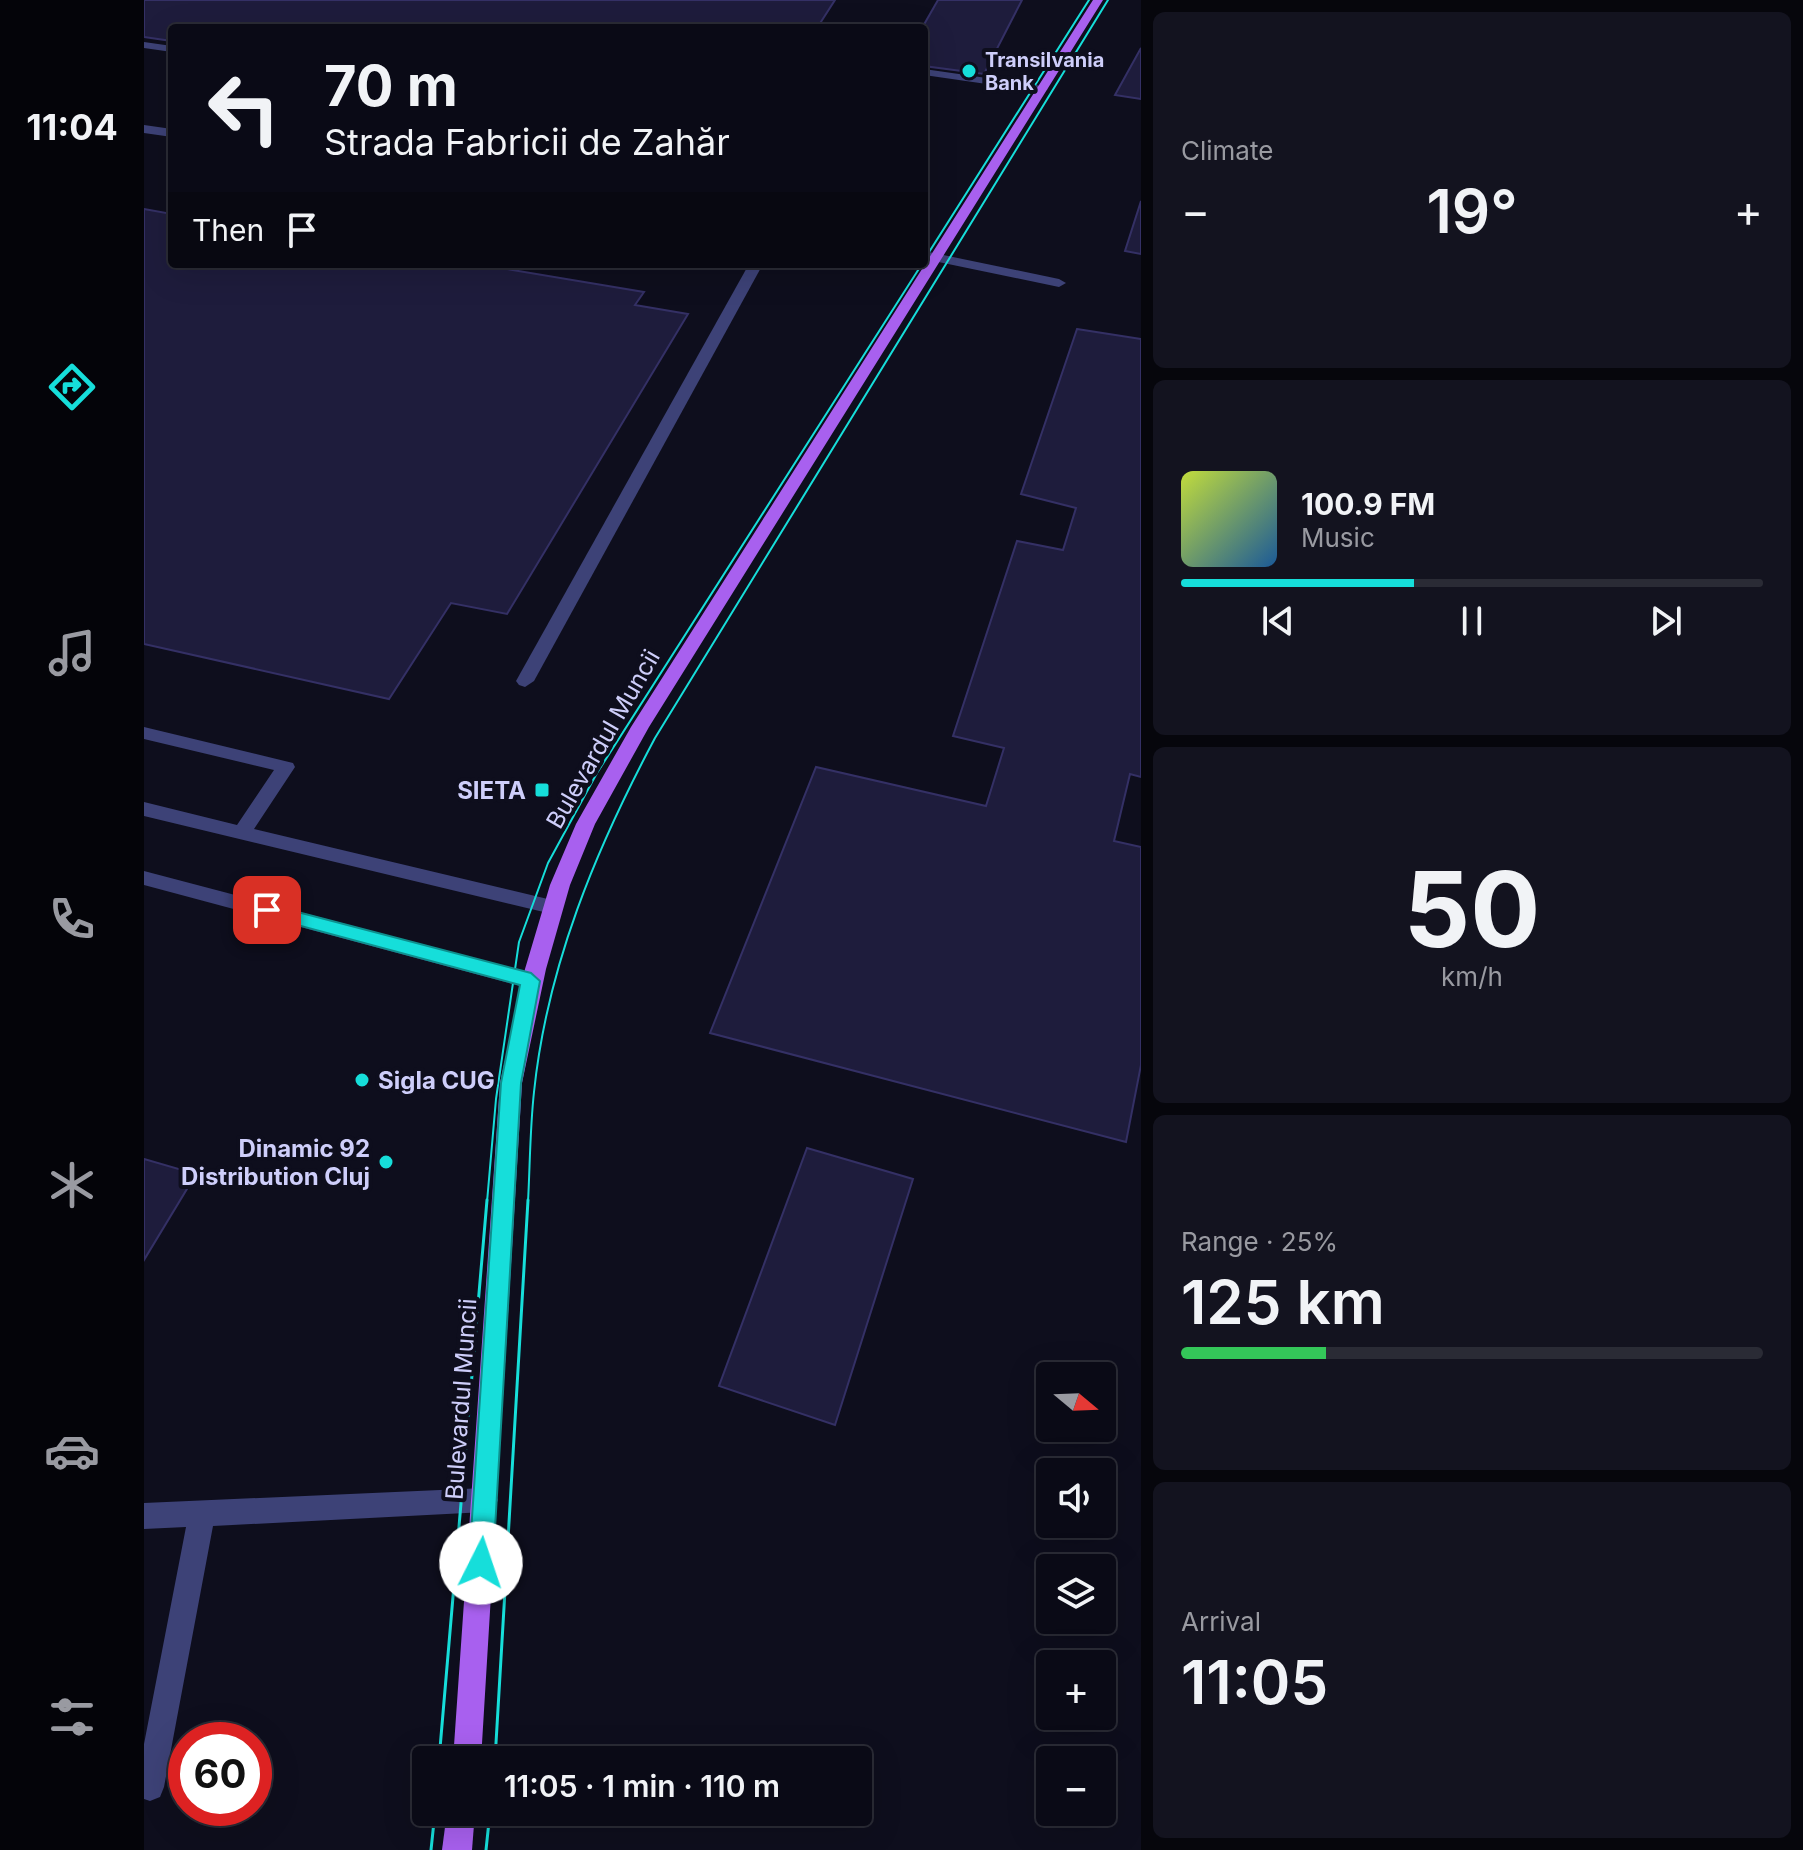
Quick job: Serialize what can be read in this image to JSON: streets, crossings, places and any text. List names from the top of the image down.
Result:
{
  "streets": {
    "main road": ["Bulevardul Muncii"]
  },
  "places": {
    "other": ["Transilvania Bank", "Sigla CUG", "Dinamic 92 Distribution Cluj"],
    "transit": ["SIETA"]
  },
  "north": "right",
  "page": {
    "tabs": "11:04",
    "tile": [
      "Climate",
      ["50", "km/h"],
      ["Range · 25%", "125 km"],
      ["Arrival", "11:05"]
    ],
    "turn": ["70 m", "Strada Fabricii de Zahăr"],
    "heat": ["−", "19°", "+"],
    "then": "Then",
    "song": ["100.9 FM", "Music"],
    "map_buttons": ["+", "−"],
    "limit": "60",
    "trip": "11:05 · 1 min · 110 m"
  }
}
